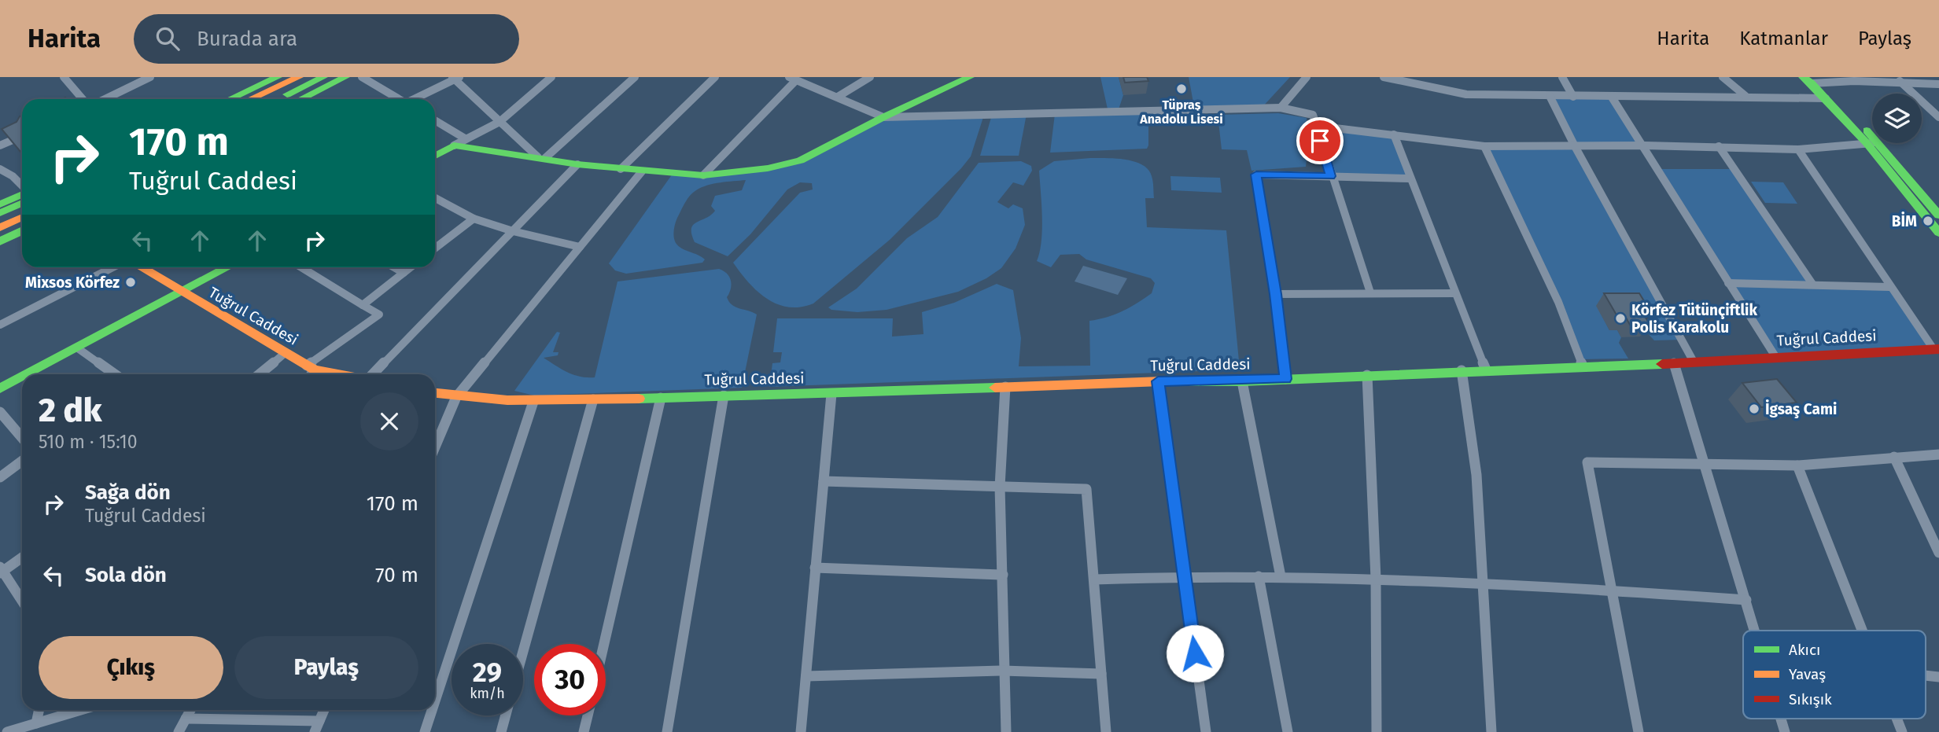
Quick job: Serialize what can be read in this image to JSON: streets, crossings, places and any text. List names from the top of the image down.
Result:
{
  "streets": {
    "main road": ["Tuğrul Caddesi"]
  },
  "places": [
    "Tüpraş Anadolu Lisesi",
    "BİM",
    "Mixsos Körfez",
    "Körfez Tütünçiftlik Polis Karakolu",
    "İgsaş Cami"
  ],
  "legend": ["Akıcı", "Yavaş", "Sıkışık"],
  "page": {
    "header": "Harita",
    "search": "Burada ara",
    "nav": ["Harita", "Katmanlar", "Paylaş"],
    "turn": ["170 m", "Tuğrul Caddesi"],
    "heading": ["2 dk", "510 m · 15:10"],
    "list": [
      {
        "name": "Sağa dön",
        "note": "Tuğrul Caddesi",
        "value": "170 m"
      },
      {
        "name": "Sola dön",
        "value": "70 m"
      }
    ],
    "buttons": ["Çıkış", "Paylaş"],
    "speed": "29 km/h",
    "limit": "30"
  }
}
